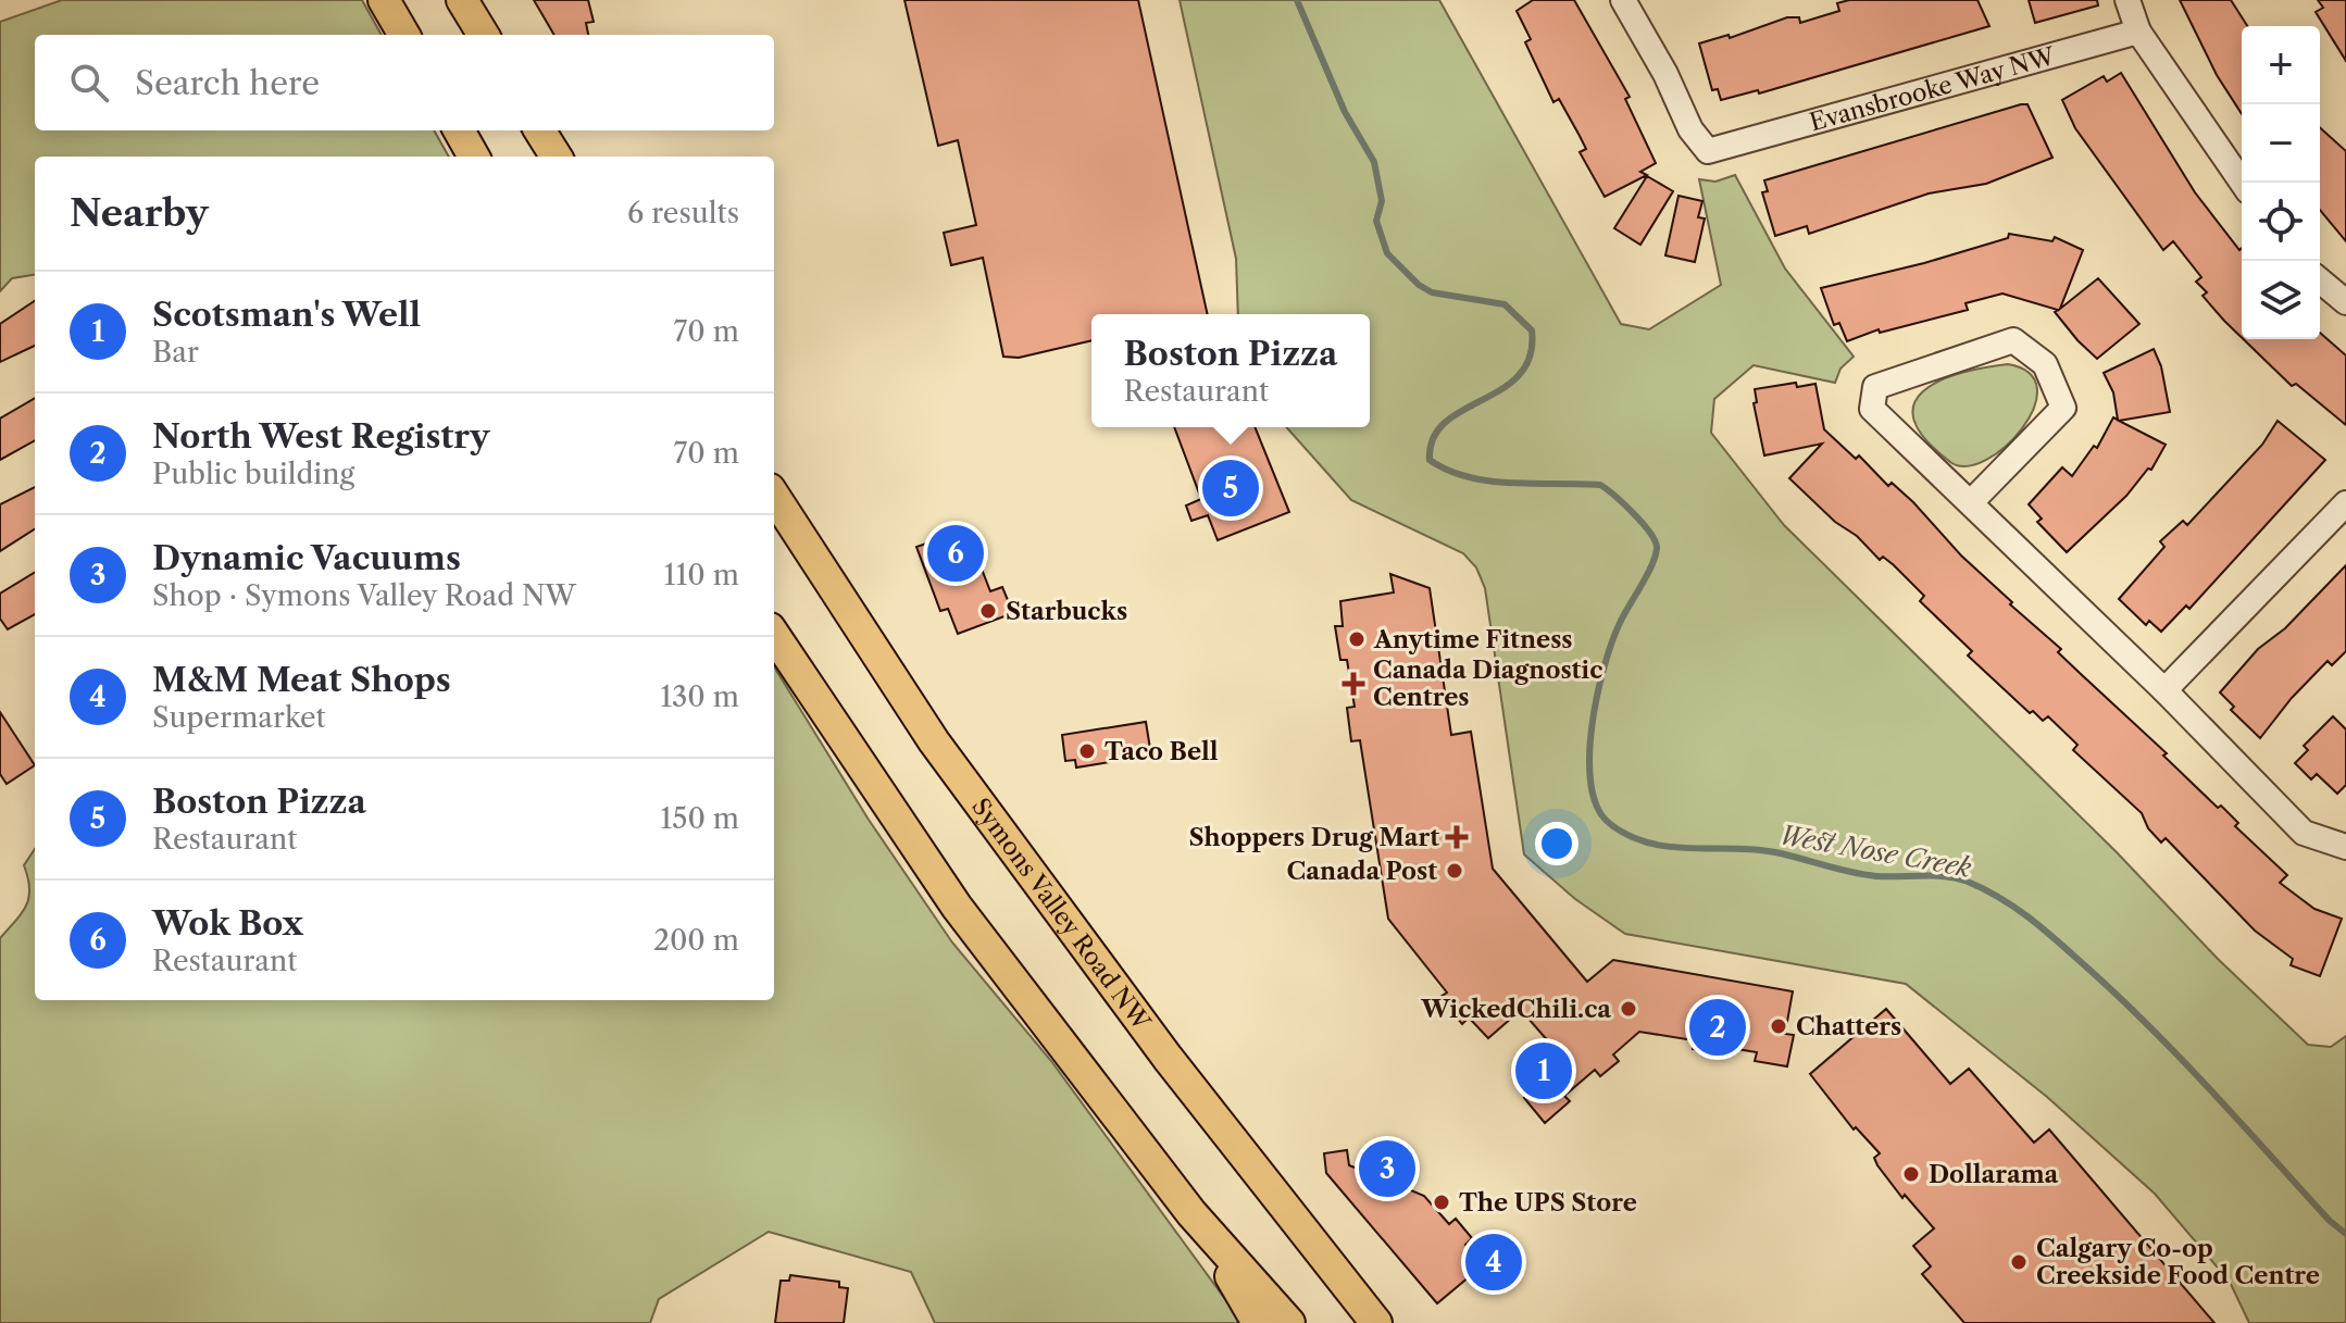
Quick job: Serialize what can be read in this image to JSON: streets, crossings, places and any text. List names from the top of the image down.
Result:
{
  "streets": {
    "main road": ["Symons Valley Road NW"],
    "street": ["Evansbrooke Way NW"]
  },
  "water": ["West Nose Creek"],
  "places": {
    "other": [
      "Starbucks",
      "Anytime Fitness",
      "Taco Bell",
      "Canada Post",
      "WickedChili.ca",
      "Chatters",
      "Dollarama",
      "The UPS Store",
      "Calgary Co-op Creekside Food Centre"
    ],
    "health": ["Canada Diagnostic Centres", "Shoppers Drug Mart"]
  },
  "page": {
    "map_buttons": ["+", "−"],
    "search": "Search here",
    "heading": ["Nearby", "6 results"],
    "list": [
      {
        "mark": "1",
        "name": "Scotsman's Well",
        "note": "Bar",
        "value": "70 m"
      },
      {
        "mark": "2",
        "name": "North West Registry",
        "note": "Public building",
        "value": "70 m"
      },
      {
        "mark": "3",
        "name": "Dynamic Vacuums",
        "note": "Shop · Symons Valley Road NW",
        "value": "110 m"
      },
      {
        "mark": "4",
        "name": "M&M Meat Shops",
        "note": "Supermarket",
        "value": "130 m"
      },
      {
        "mark": "5",
        "name": "Boston Pizza",
        "note": "Restaurant",
        "value": "150 m"
      },
      {
        "mark": "6",
        "name": "Wok Box",
        "note": "Restaurant",
        "value": "200 m"
      }
    ],
    "popup": ["Boston Pizza", "Restaurant"],
    "pins": [
      "5",
      "6",
      "2",
      "1",
      "3",
      "4"
    ]
  }
}
